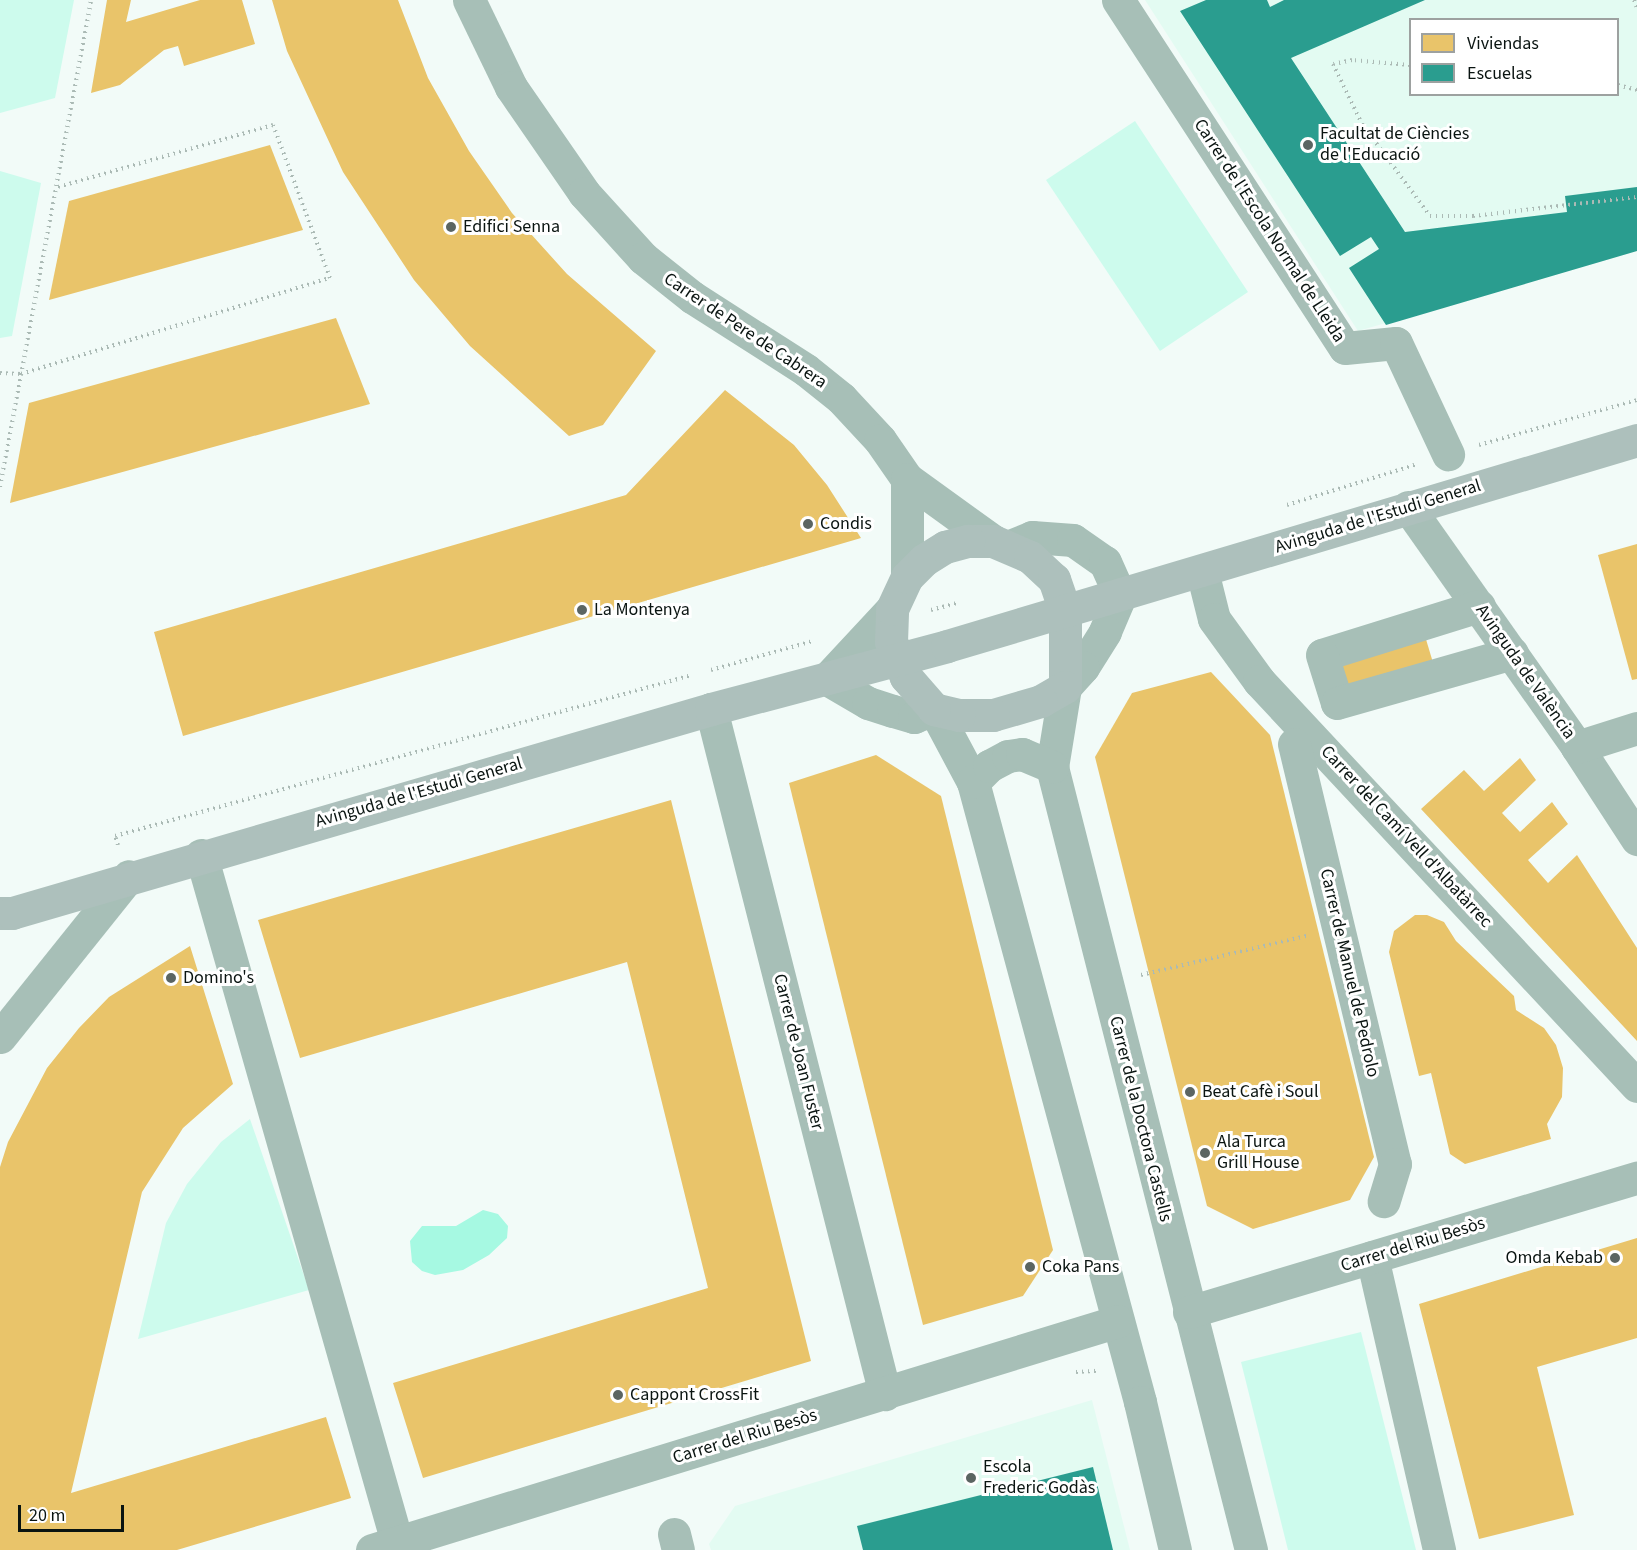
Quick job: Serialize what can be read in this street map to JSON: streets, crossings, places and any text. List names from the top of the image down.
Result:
{
  "streets": {
    "main road": ["Avinguda de l'Estudi General"],
    "street": [
      "Carrer de l'Escola Normal de Lleida",
      "Carrer de Pere de Cabrera",
      "Avinguda de València",
      "Carrer del Camí Vell d'Albatàrrec",
      "Carrer de Manuel de Pedrolo",
      "Carrer de Joan Fuster",
      "Carrer de la Doctora Castells",
      "Carrer del Riu Besòs"
    ]
  },
  "crossings": [
    ["Avinguda de l'Estudi General", "Avinguda de València"],
    ["Avinguda de l'Estudi General", "Carrer del Camí Vell d'Albatàrrec"],
    ["Avinguda de l'Estudi General", "Carrer de Joan Fuster"],
    ["Carrer de Joan Fuster", "Carrer del Riu Besòs"],
    ["Carrer de la Doctora Castells", "Carrer del Riu Besòs"]
  ],
  "places": [
    "Facultat de Ciències de l'Educació",
    "Edifici Senna",
    "Condis",
    "La Montenya",
    "Domino's",
    "Beat Cafè i Soul",
    "Ala Turca Grill House",
    "Omda Kebab",
    "Coka Pans",
    "Cappont CrossFit",
    "Escola Frederic Godàs"
  ],
  "legend": ["Viviendas", "Escuelas"],
  "scale_bar": "20 m"
}
